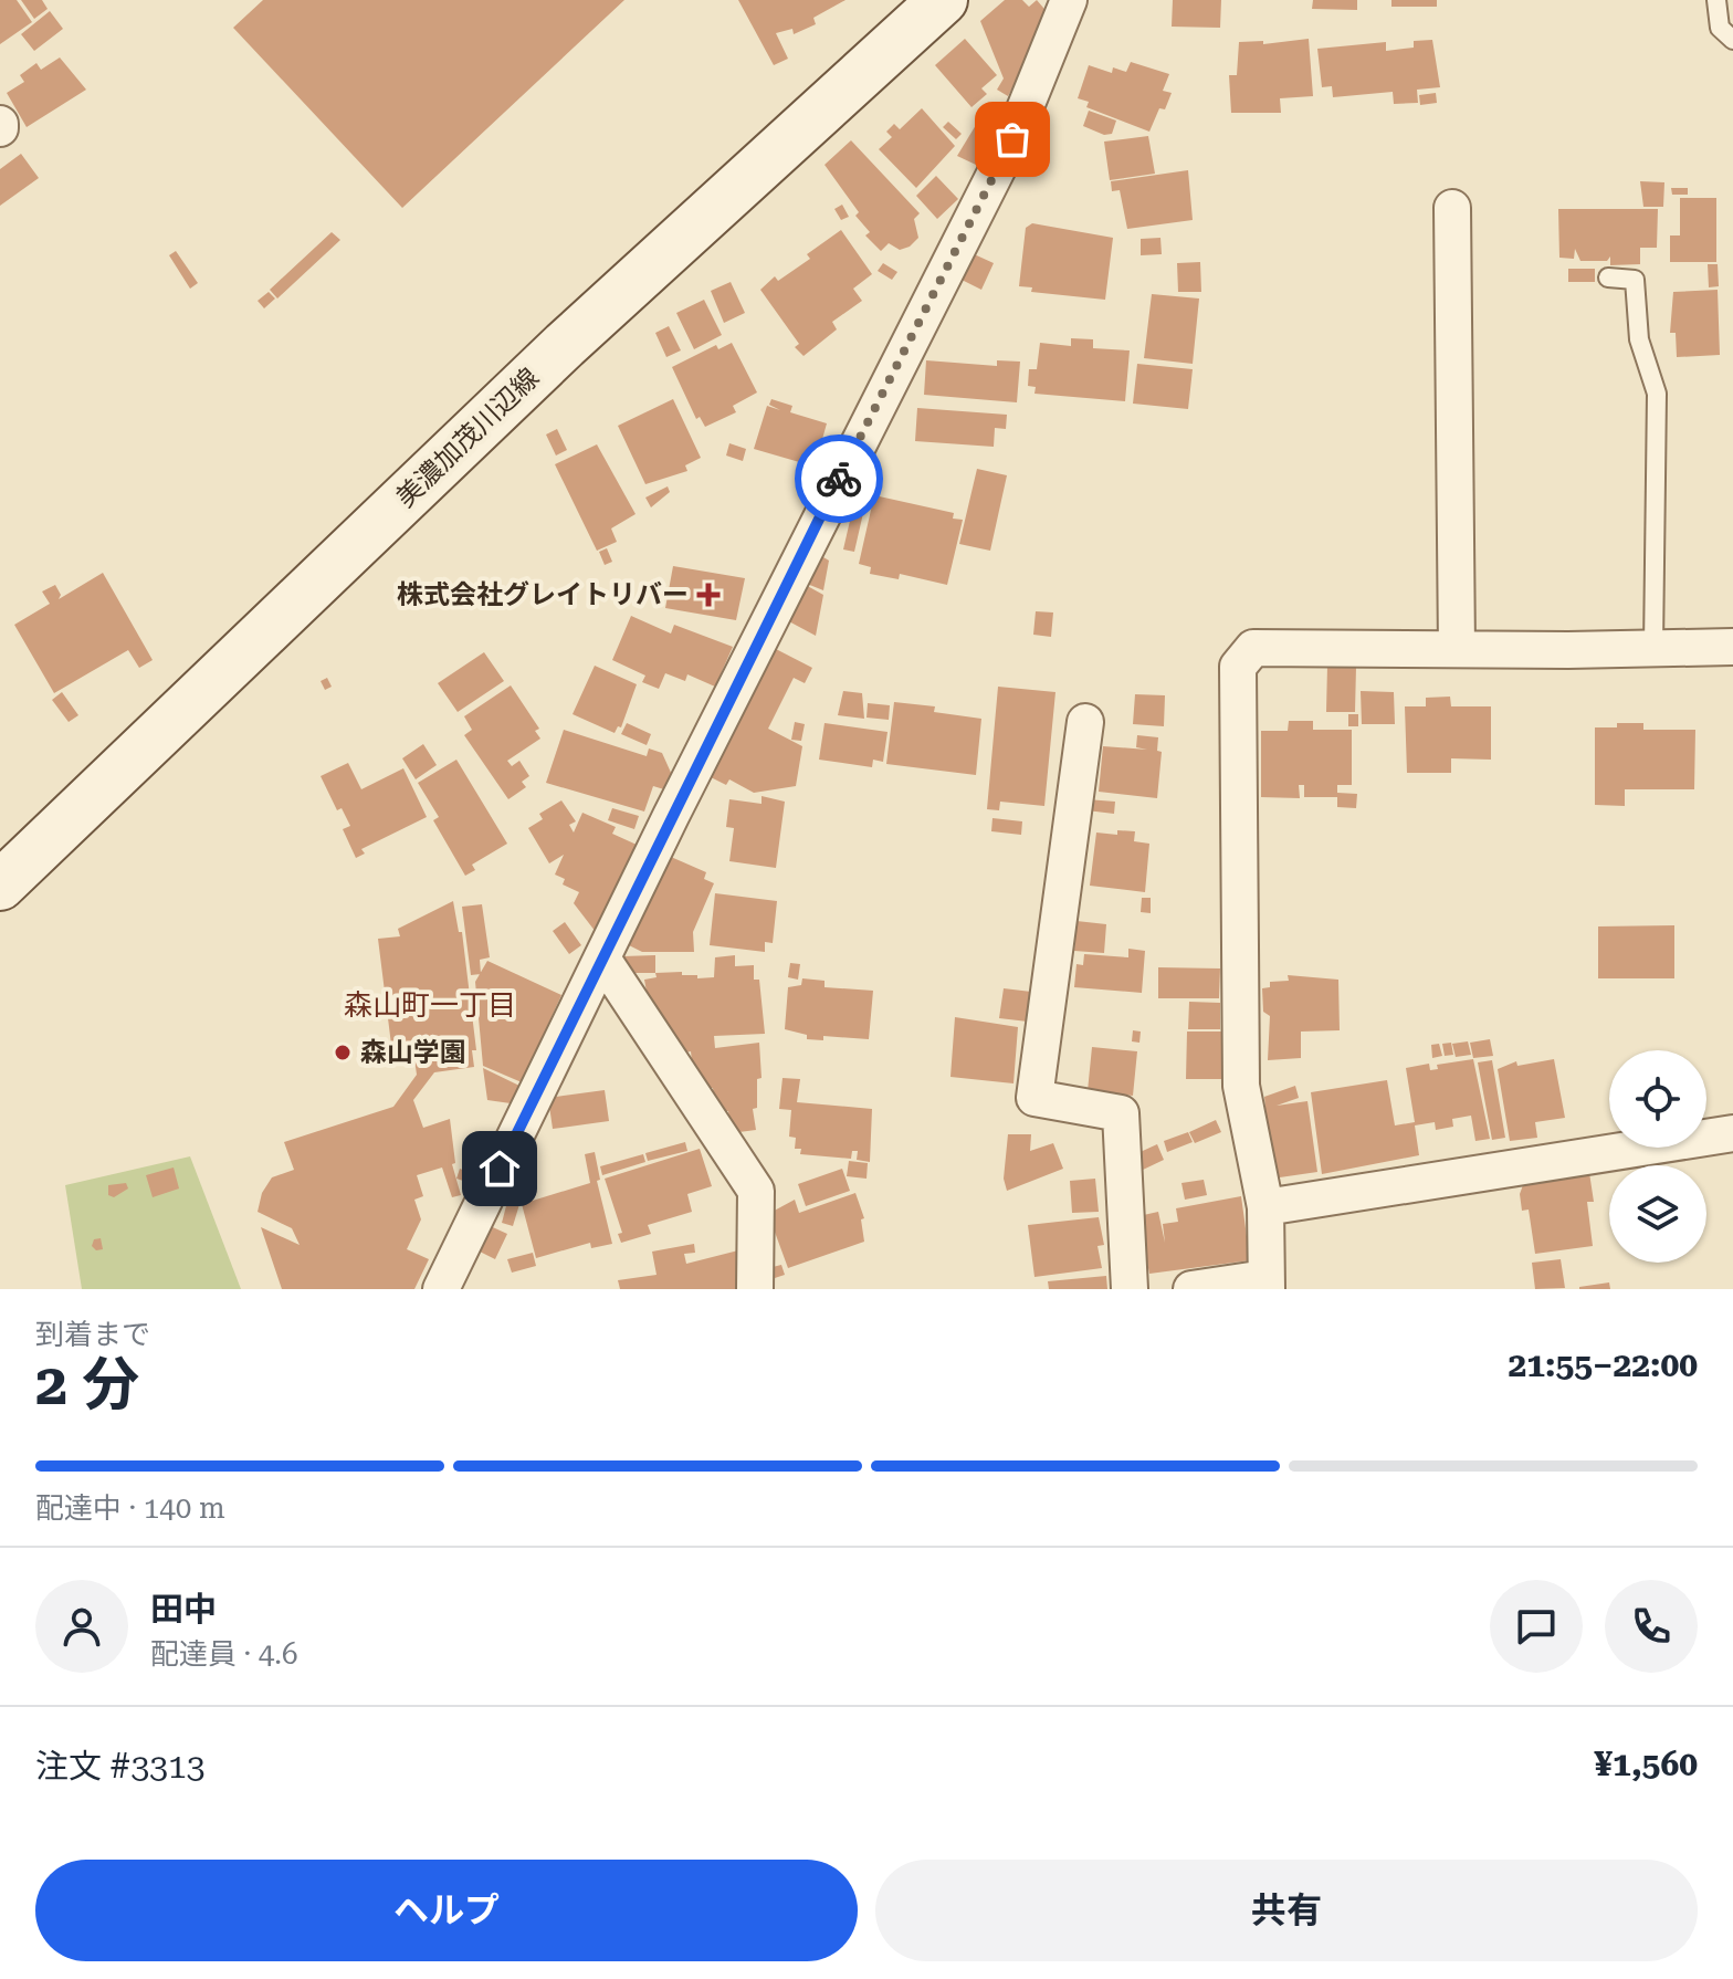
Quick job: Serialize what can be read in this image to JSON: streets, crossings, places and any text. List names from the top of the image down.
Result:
{
  "streets": {
    "main road": ["美濃加茂川辺線"]
  },
  "districts": ["森山町一丁目"],
  "places": {
    "health": ["株式会社グレイトリバー"],
    "other": ["森山学園"]
  },
  "page": {
    "heading": ["2 分", "到着まで", "21:55–22:00"],
    "panel": [
      "田中",
      "配達員 · 4.6",
      "注文 #3313",
      "¥1,560"
    ],
    "bar": "配達中 · 140 m",
    "buttons": ["ヘルプ", "共有"]
  }
}
